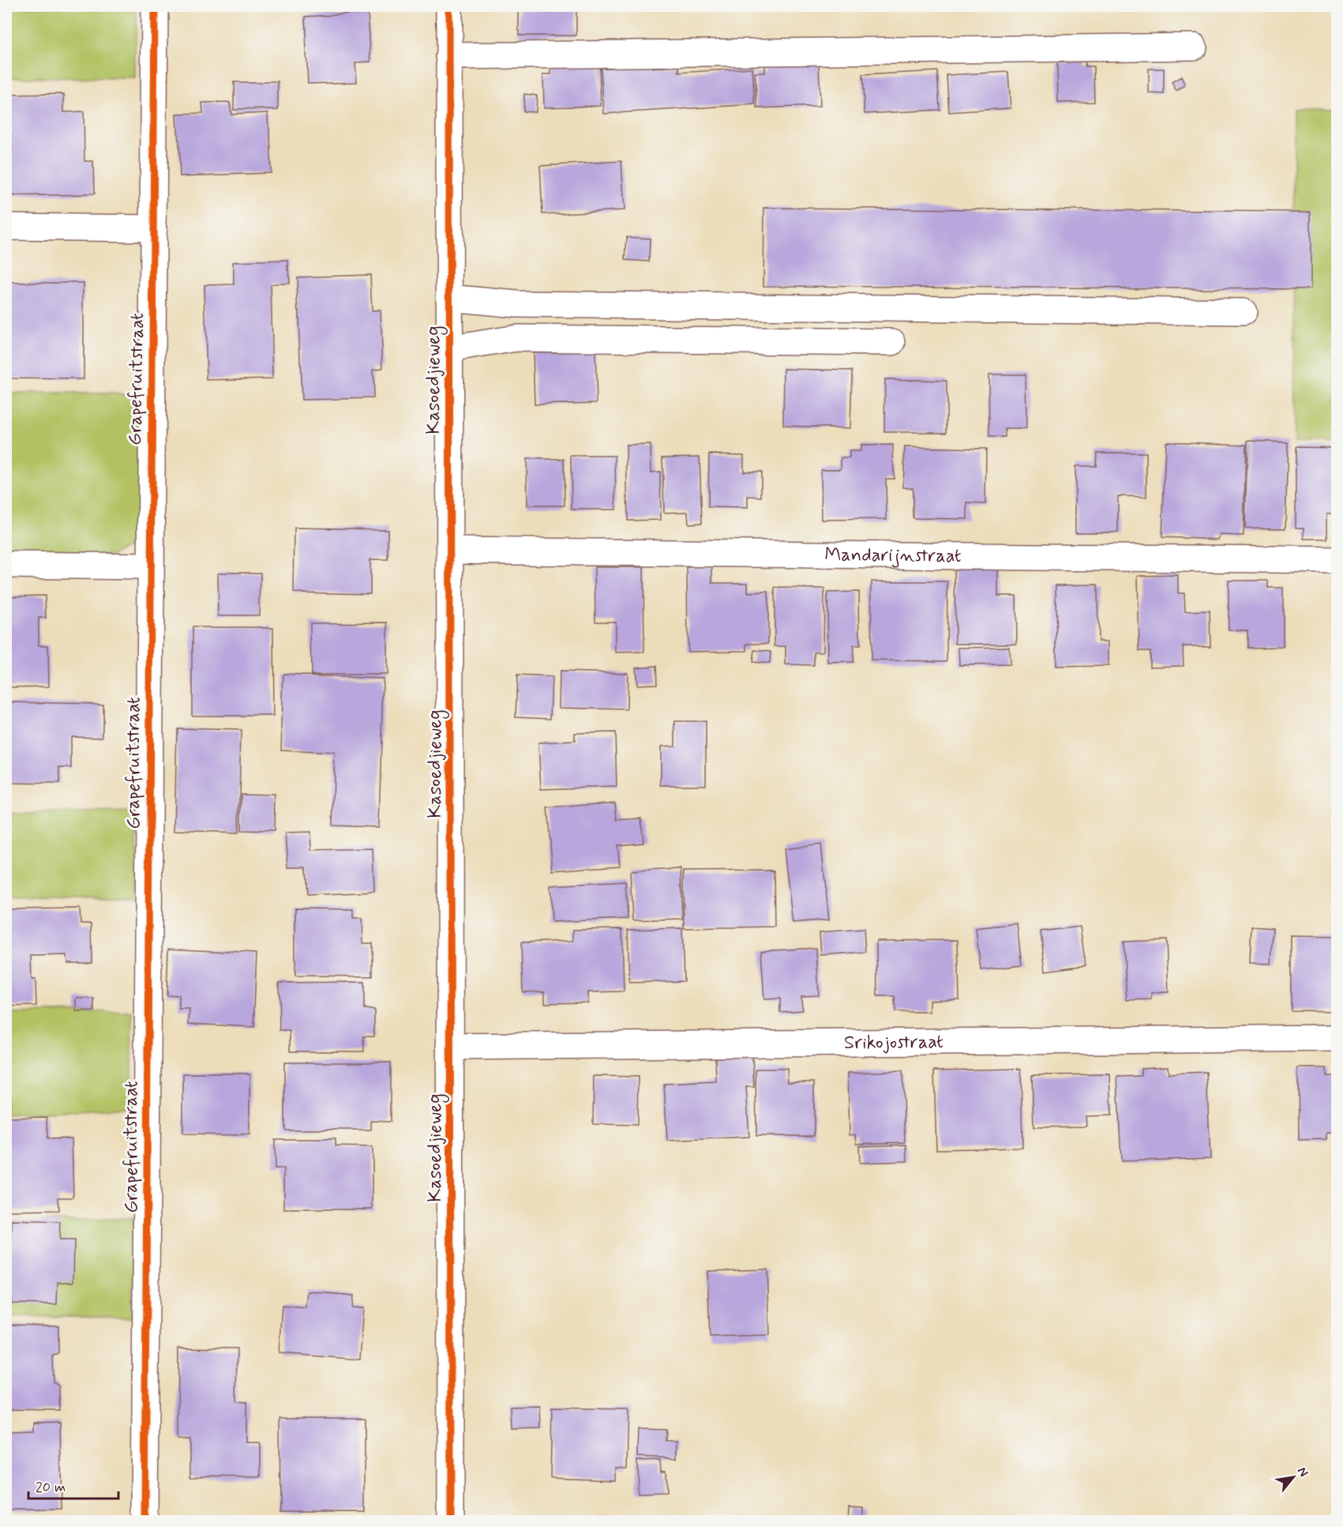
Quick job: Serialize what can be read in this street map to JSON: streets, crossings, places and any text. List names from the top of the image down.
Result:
{
  "streets": {
    "street": [
      "Grapefruitstraat",
      "Kasoedjieweg",
      "Mandarijnstraat",
      "Srikojostraat"
    ]
  },
  "crossings": [
    ["Kasoedjieweg", "Mandarijnstraat"],
    ["Kasoedjieweg", "Srikojostraat"]
  ],
  "scale_bar": "20 m",
  "north": "top right"
}
